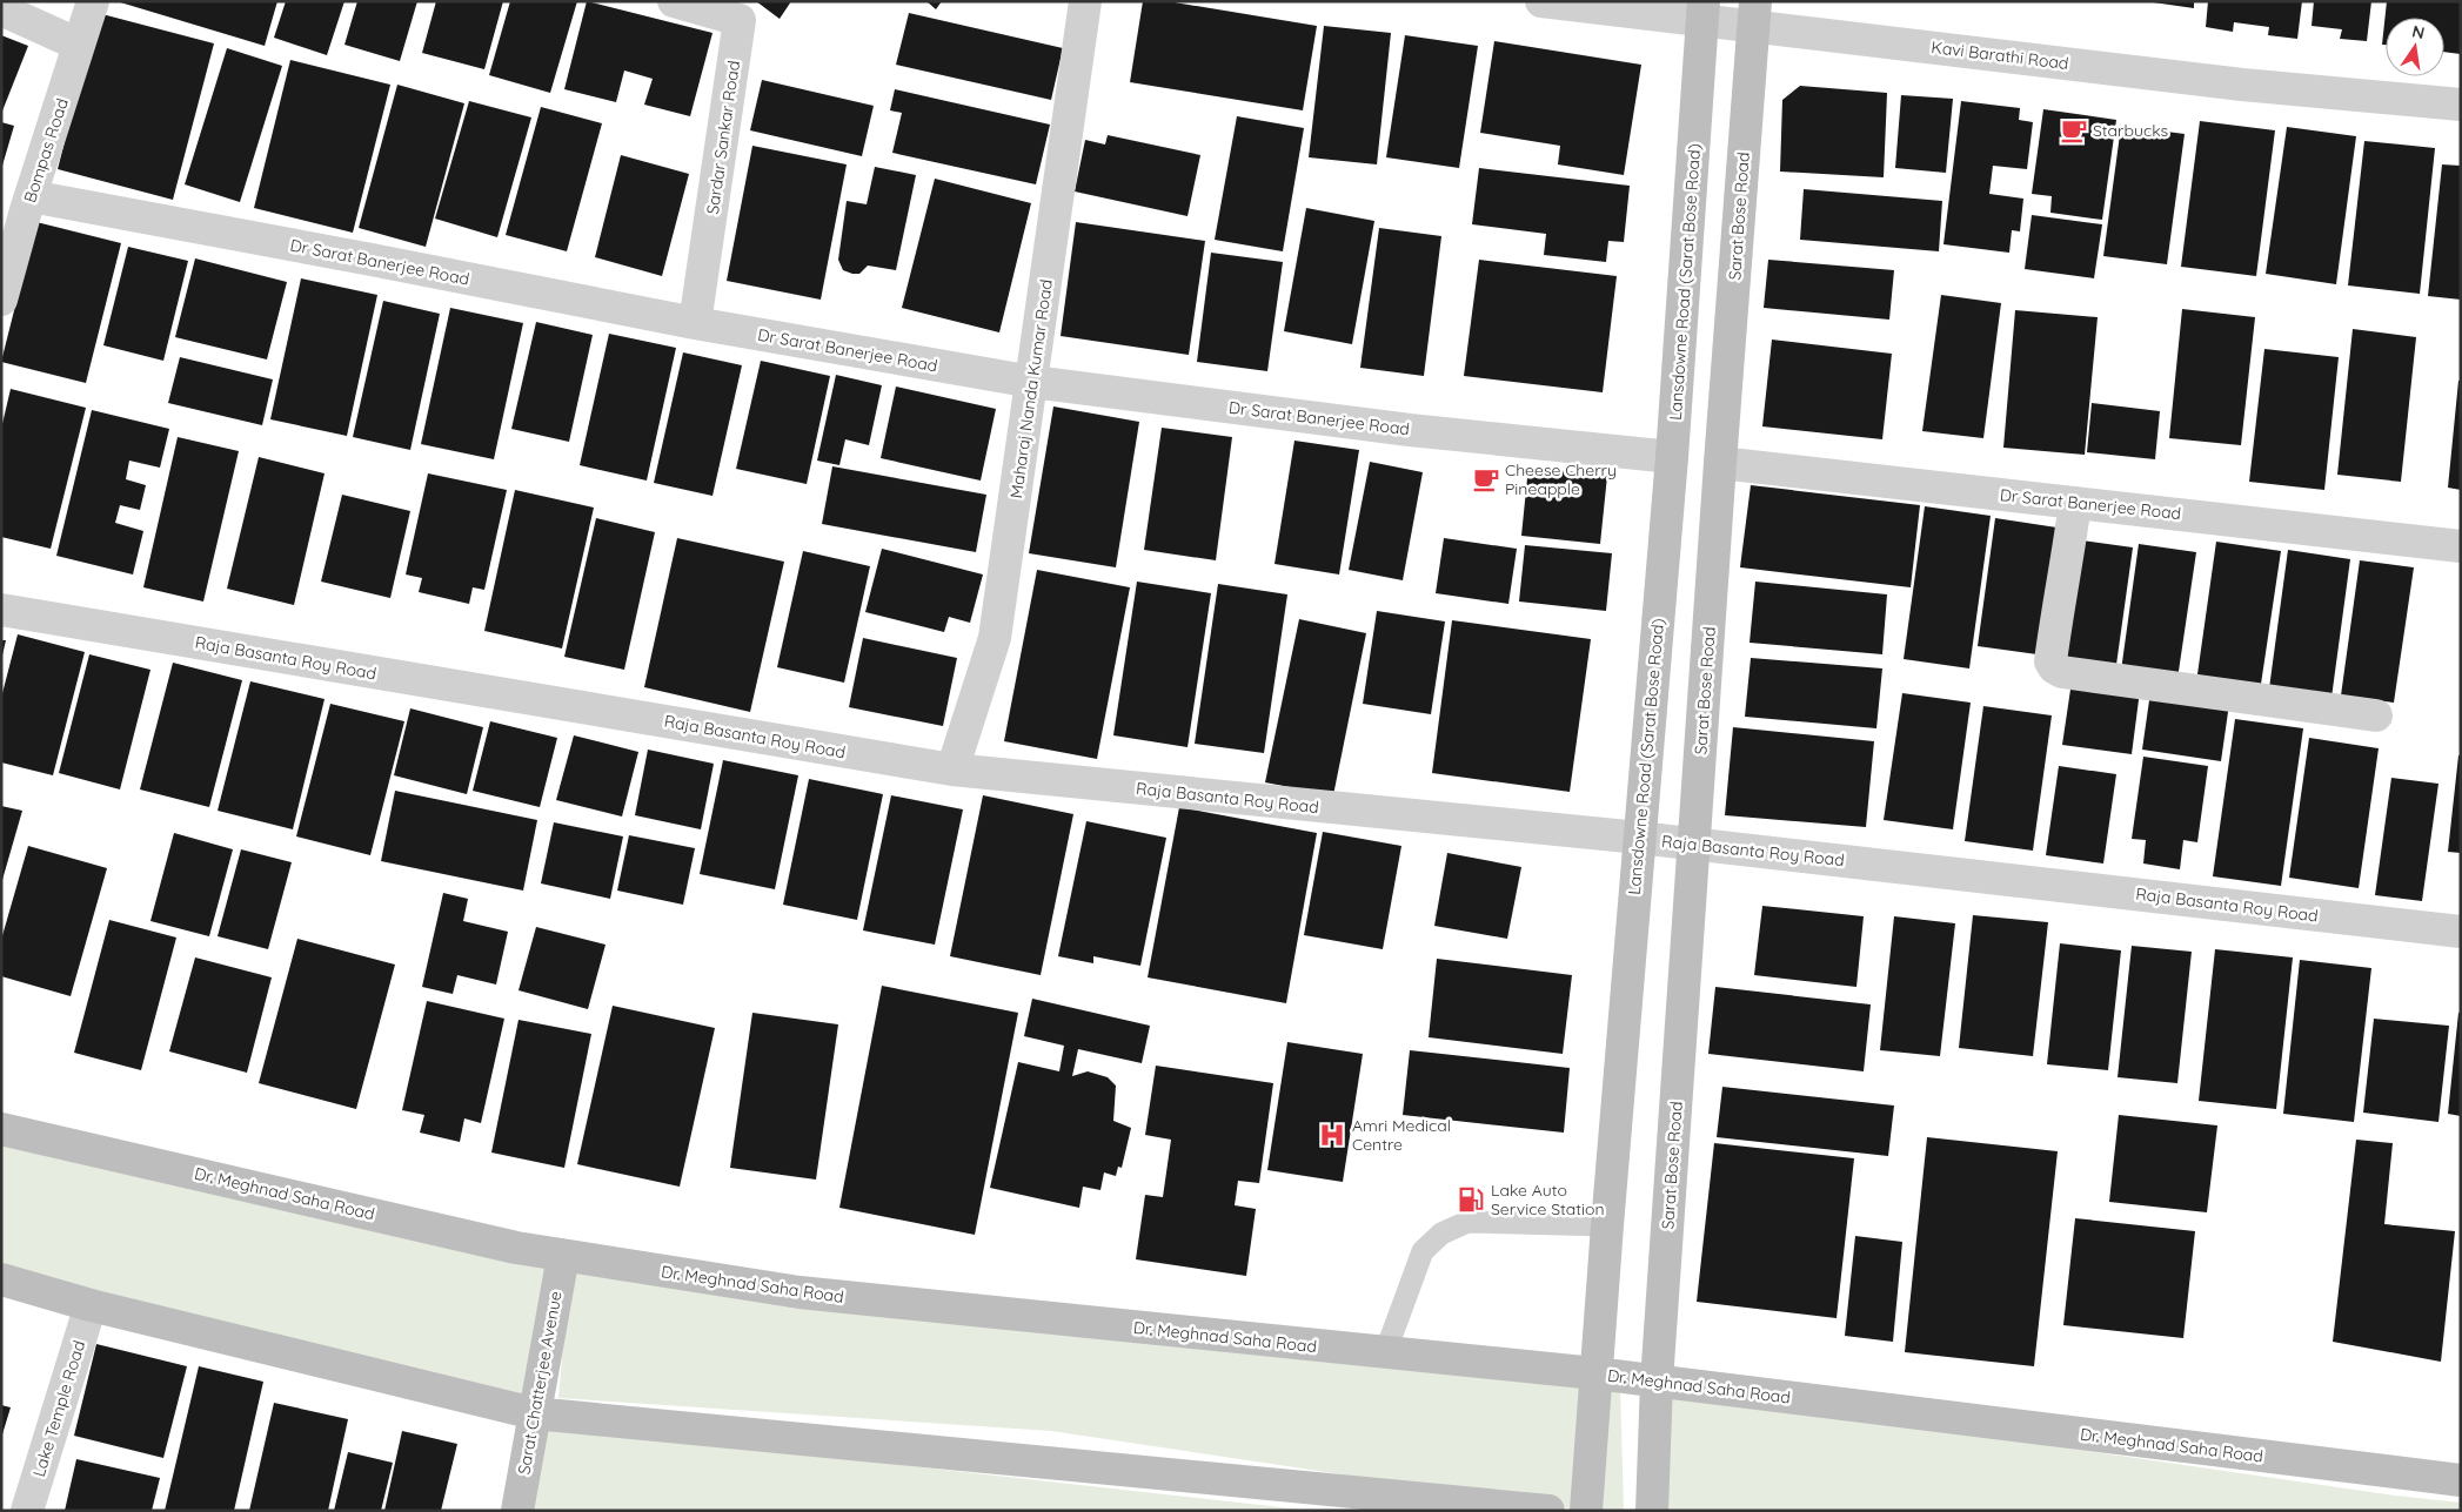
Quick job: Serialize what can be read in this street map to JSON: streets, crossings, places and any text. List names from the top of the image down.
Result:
{
  "streets": {
    "street": [
      "Kavi Barathi Road",
      "Sardar Sankar Road",
      "Bompas Road",
      "Sarat Bose Road",
      "Dr Sarat Banerjee Road",
      "Lansdowne Road (Sarat Bose Road)",
      "Maharaj Nanda Kumar Road",
      "Raja Basanta Roy Road",
      "Dr. Meghnad Saha Road",
      "Sarat Chatterjee Avenue",
      "Lake Temple Road"
    ]
  },
  "crossings": [
    ["Kavi Barathi Road", "Sarat Bose Road"],
    ["Kavi Barathi Road", "Lansdowne Road (Sarat Bose Road)"],
    ["Sardar Sankar Road", "Dr Sarat Banerjee Road"],
    ["Bompas Road", "Dr Sarat Banerjee Road"],
    ["Sarat Bose Road", "Dr Sarat Banerjee Road"],
    ["Sarat Bose Road", "Raja Basanta Roy Road"],
    ["Sarat Bose Road", "Dr. Meghnad Saha Road"],
    ["Dr Sarat Banerjee Road", "Lansdowne Road (Sarat Bose Road)"],
    ["Dr Sarat Banerjee Road", "Maharaj Nanda Kumar Road"],
    ["Lansdowne Road (Sarat Bose Road)", "Raja Basanta Roy Road"],
    ["Lansdowne Road (Sarat Bose Road)", "Dr. Meghnad Saha Road"],
    ["Maharaj Nanda Kumar Road", "Raja Basanta Roy Road"],
    ["Dr. Meghnad Saha Road", "Sarat Chatterjee Avenue"]
  ],
  "places": {
    "cafe": ["Starbucks", "Cheese Cherry Pineapple"],
    "hospital": ["Amri Medical Centre"],
    "fuel station": ["Lake Auto Service Station"]
  },
  "north": "top"
}
